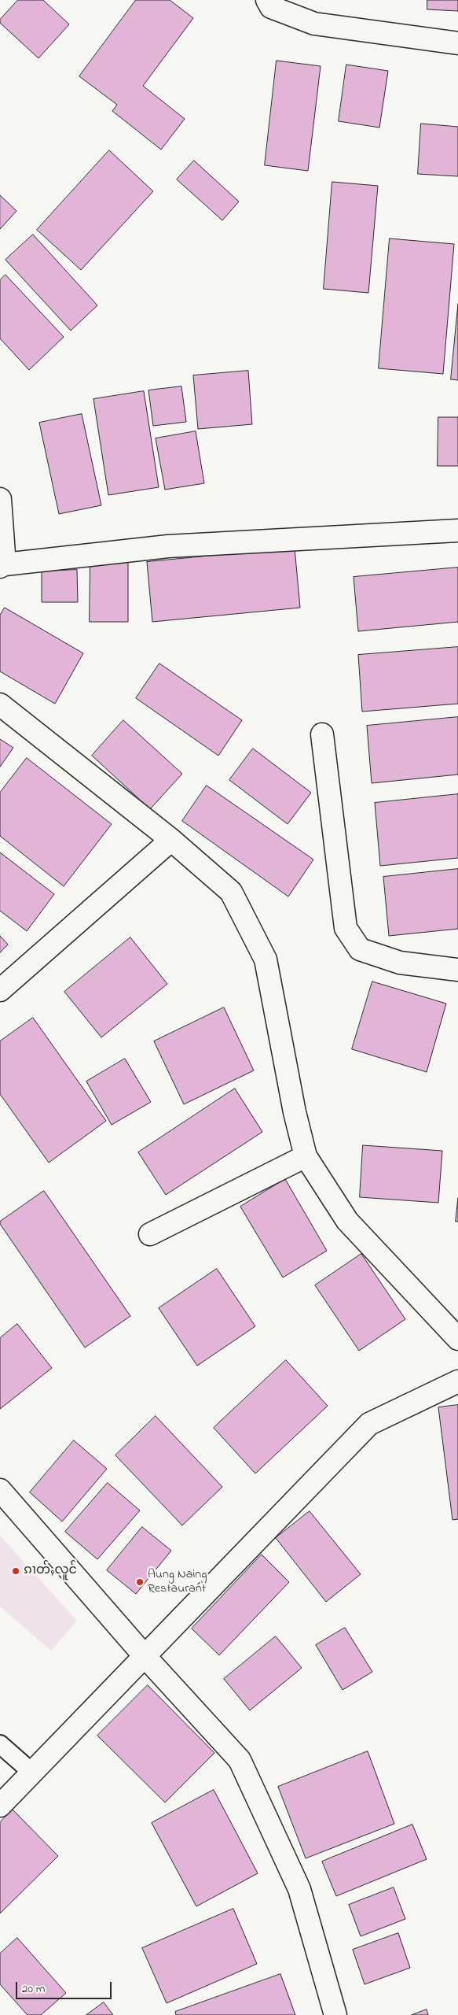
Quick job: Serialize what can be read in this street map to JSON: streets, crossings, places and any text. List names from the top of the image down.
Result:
{
  "places": ["ၵၢတ်ႇလူင်", "Aung Naing Restaurant"],
  "scale_bar": "20 m"
}
